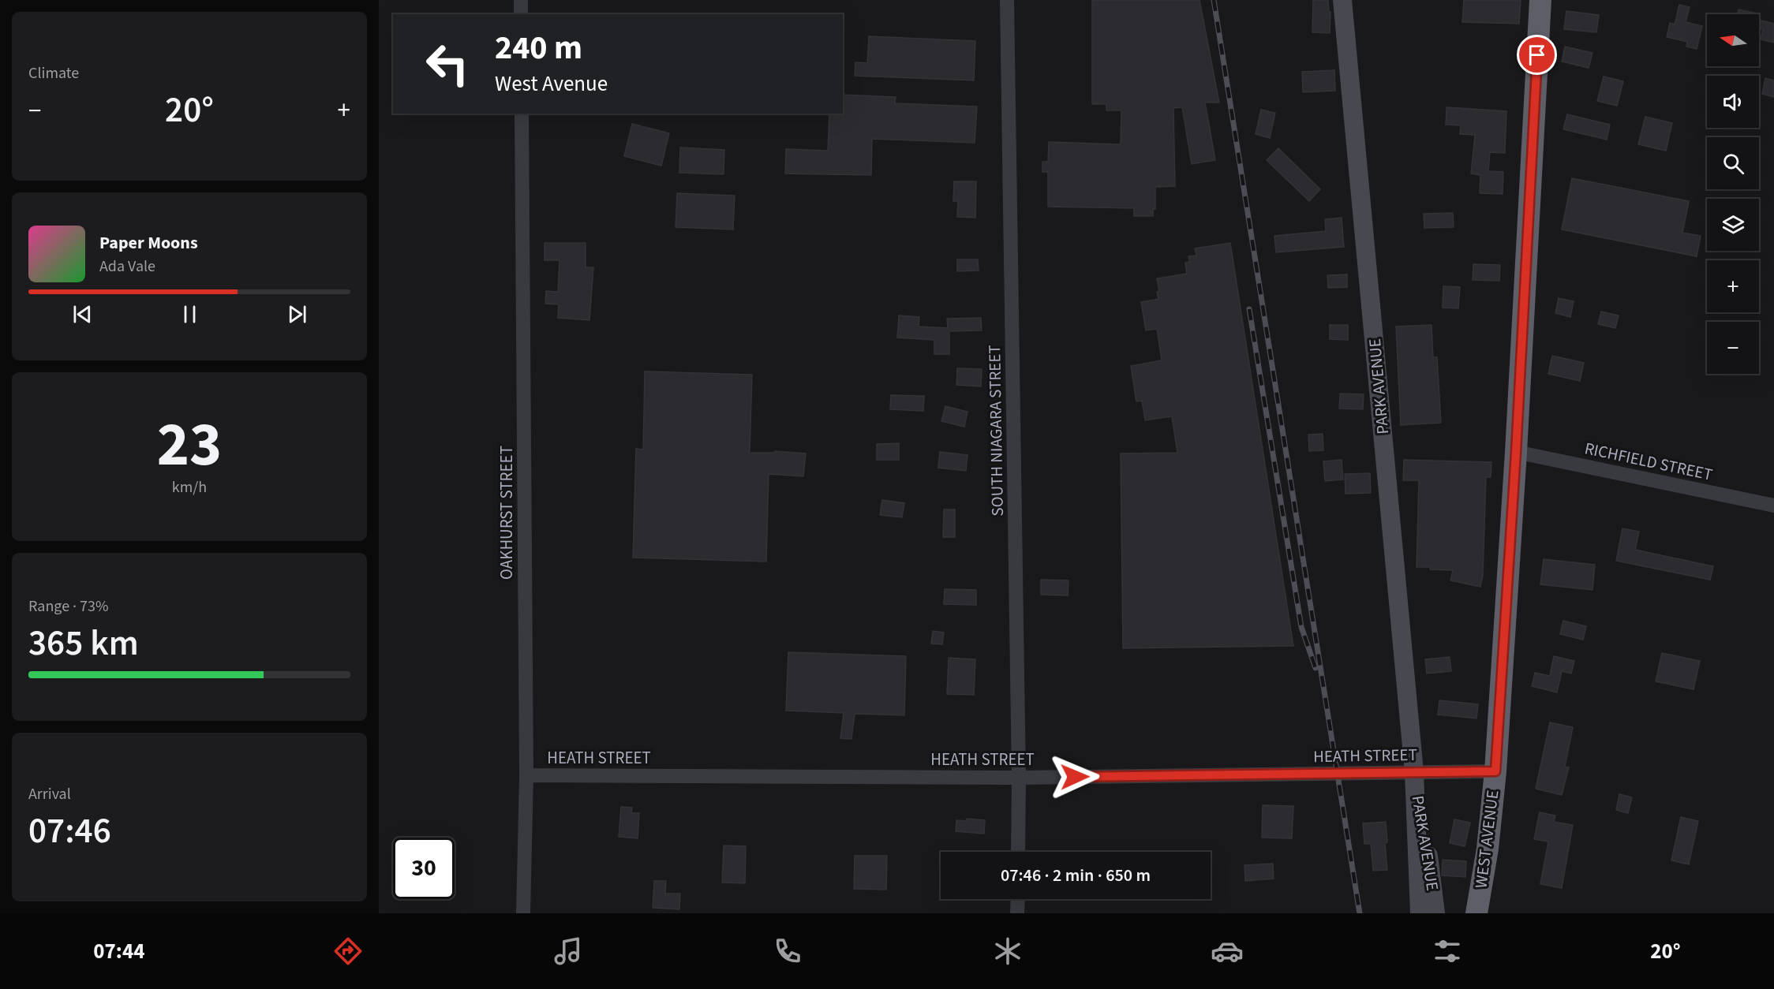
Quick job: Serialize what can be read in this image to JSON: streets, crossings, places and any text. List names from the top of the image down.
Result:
{
  "streets": {
    "highway": ["WEST AVENUE"],
    "main road": ["PARK AVENUE"],
    "street": [
      "SOUTH NIAGARA STREET",
      "RICHFIELD STREET",
      "OAKHURST STREET",
      "HEATH STREET"
    ]
  },
  "crossings": [
    ["PARK AVENUE", "HEATH STREET"],
    ["SOUTH NIAGARA STREET", "HEATH STREET"],
    ["RICHFIELD STREET", "WEST AVENUE"],
    ["OAKHURST STREET", "HEATH STREET"],
    ["HEATH STREET", "WEST AVENUE"]
  ],
  "north": "left",
  "page": {
    "tile": [
      "Climate",
      ["23", "km/h"],
      ["Range · 73%", "365 km"],
      ["Arrival", "07:46"]
    ],
    "map_buttons": ["+", "−"],
    "turn": ["240 m", "West Avenue"],
    "heat": ["−", "20°", "+"],
    "song": ["Paper Moons", "Ada Vale"],
    "limit": "30",
    "trip": "07:46 · 2 min · 650 m",
    "tabs": ["07:44", "20°"]
  }
}
